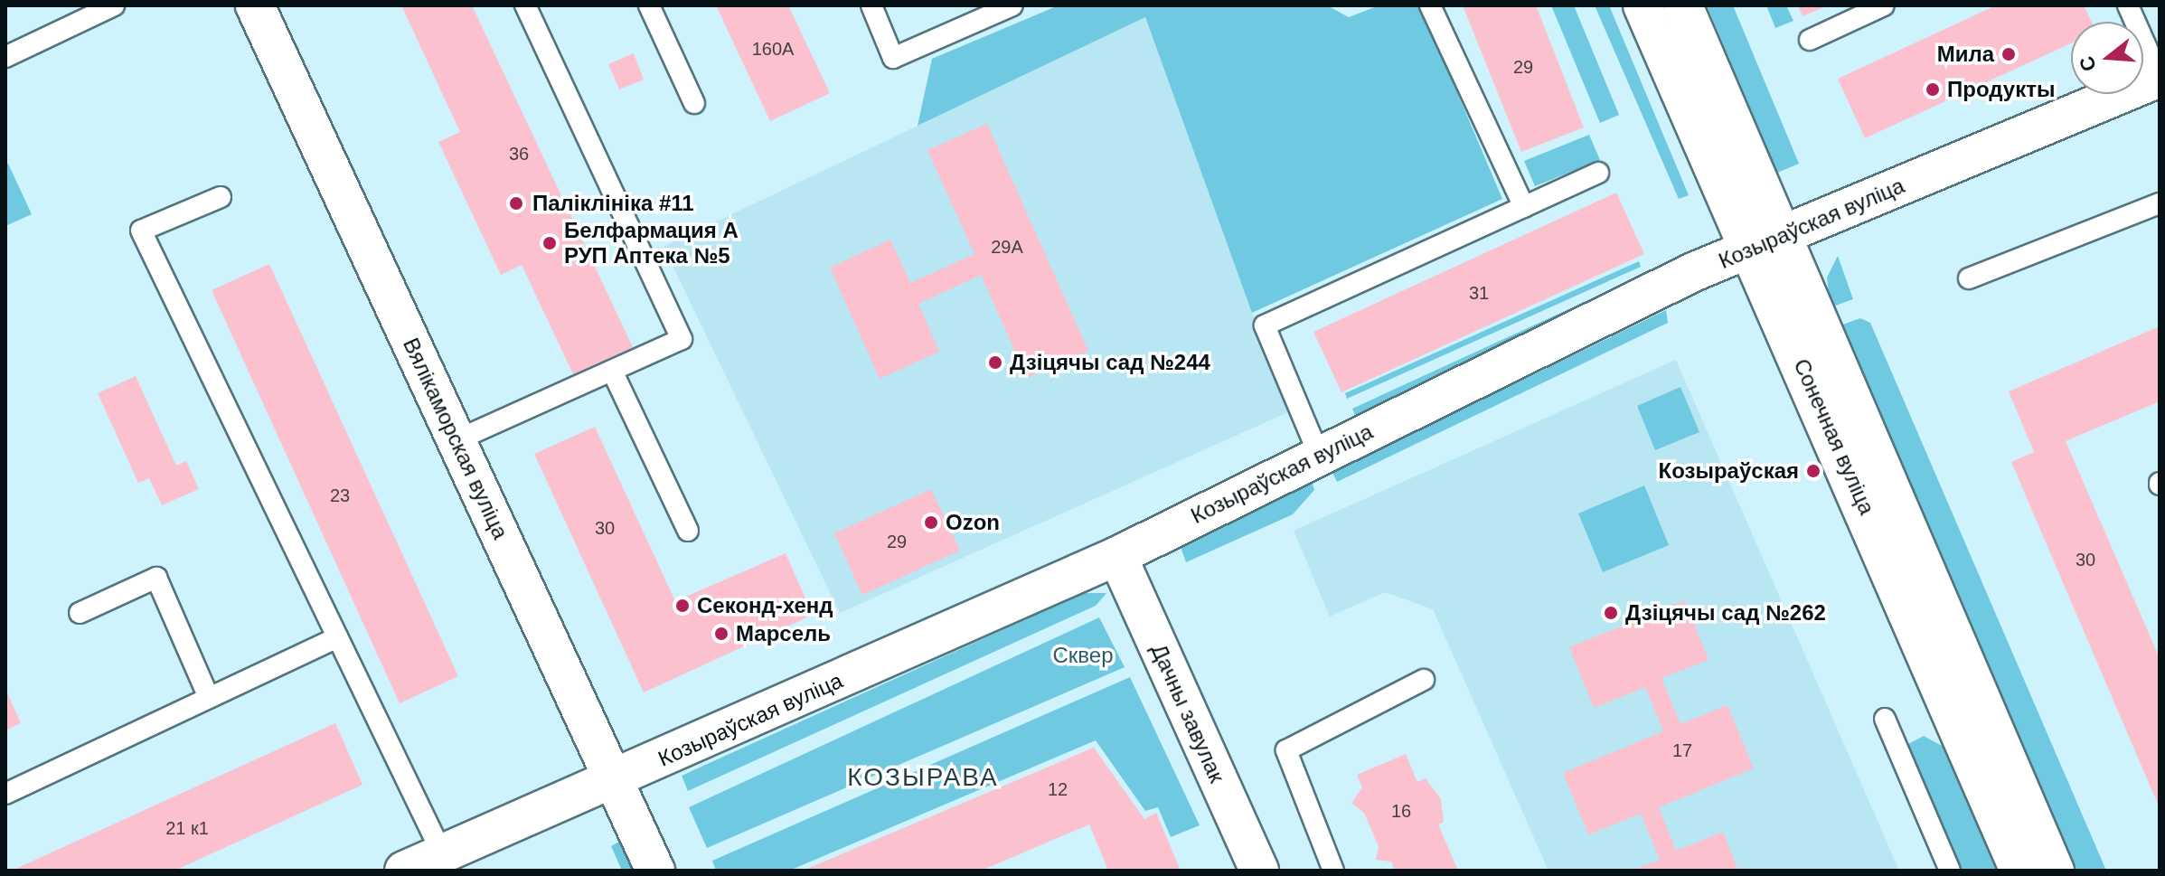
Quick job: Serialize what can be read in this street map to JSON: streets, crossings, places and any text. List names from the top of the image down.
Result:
{
  "streets": {
    "street": [
      "Козыраўская вуліца",
      "Сонечная вуліца",
      "Вялікаморская вуліца",
      "Дачны завулак"
    ]
  },
  "crossings": [
    ["Козыраўская вуліца", "Сонечная вуліца"],
    ["Козыраўская вуліца", "Вялікаморская вуліца"],
    ["Козыраўская вуліца", "Дачны завулак"]
  ],
  "districts": ["КОЗЫРАВА"],
  "parks": ["Сквер"],
  "places": [
    "Мила",
    "Продукты",
    "Паліклініка #11",
    "Белфармация А РУП Аптека №5",
    "Дзіцячы сад №244",
    "Козыраўская",
    "Ozon",
    "Секонд-хенд",
    "Дзіцячы сад №262",
    "Марсель"
  ],
  "house_numbers": [
    "160А",
    "29",
    "36",
    "29А",
    "31",
    "23",
    "30",
    "29",
    "30",
    "17",
    "12",
    "16",
    "21 к1"
  ],
  "north": "left"
}
